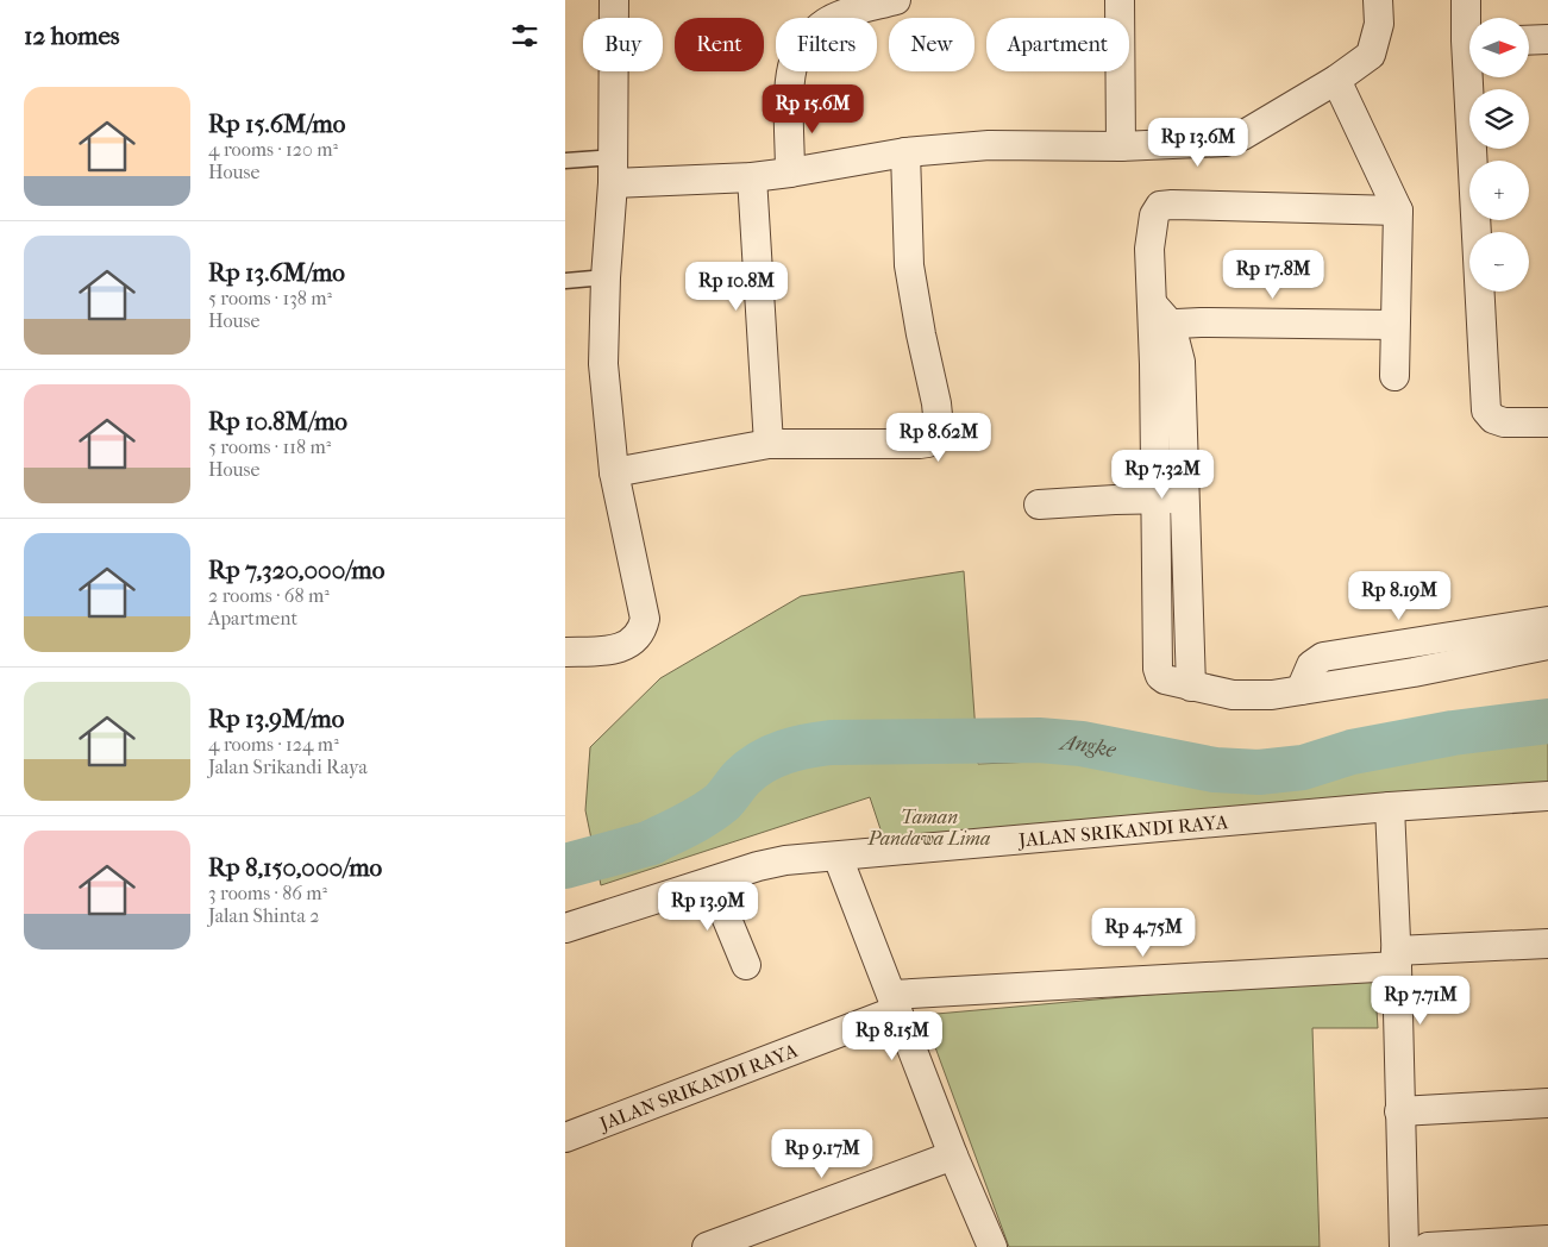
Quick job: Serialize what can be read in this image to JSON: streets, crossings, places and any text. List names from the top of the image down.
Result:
{
  "streets": {
    "street": ["JALAN SRIKANDI RAYA"]
  },
  "water": ["Angke"],
  "parks": ["Taman Pandawa Lima"],
  "north": "right",
  "page": {
    "heading": "12 homes",
    "map_buttons": ["+", "−"],
    "chip": [
      "Buy",
      "Rent",
      "Filters",
      "New",
      "Apartment"
    ],
    "list": [
      {
        "name": "Rp 15.6M/mo",
        "note": "4 rooms · 120 m² · House"
      },
      {
        "name": "Rp 13.6M/mo",
        "note": "5 rooms · 138 m² · House"
      },
      {
        "name": "Rp 10.8M/mo",
        "note": "5 rooms · 118 m² · House"
      },
      {
        "name": "Rp 7,320,000/mo",
        "note": "2 rooms · 68 m² · Apartment"
      },
      {
        "name": "Rp 13.9M/mo",
        "note": "4 rooms · 124 m² · Jalan Srikandi Raya"
      },
      {
        "name": "Rp 8,150,000/mo",
        "note": "3 rooms · 86 m² · Jalan Shinta 2"
      }
    ],
    "price": [
      "Rp 15.6M",
      "Rp 13.6M",
      "Rp 17.8M",
      "Rp 10.8M",
      "Rp 8.62M",
      "Rp 7.32M",
      "Rp 8.19M",
      "Rp 13.9M",
      "Rp 4.75M",
      "Rp 7.71M",
      "Rp 8.15M",
      "Rp 9.17M"
    ]
  }
}
